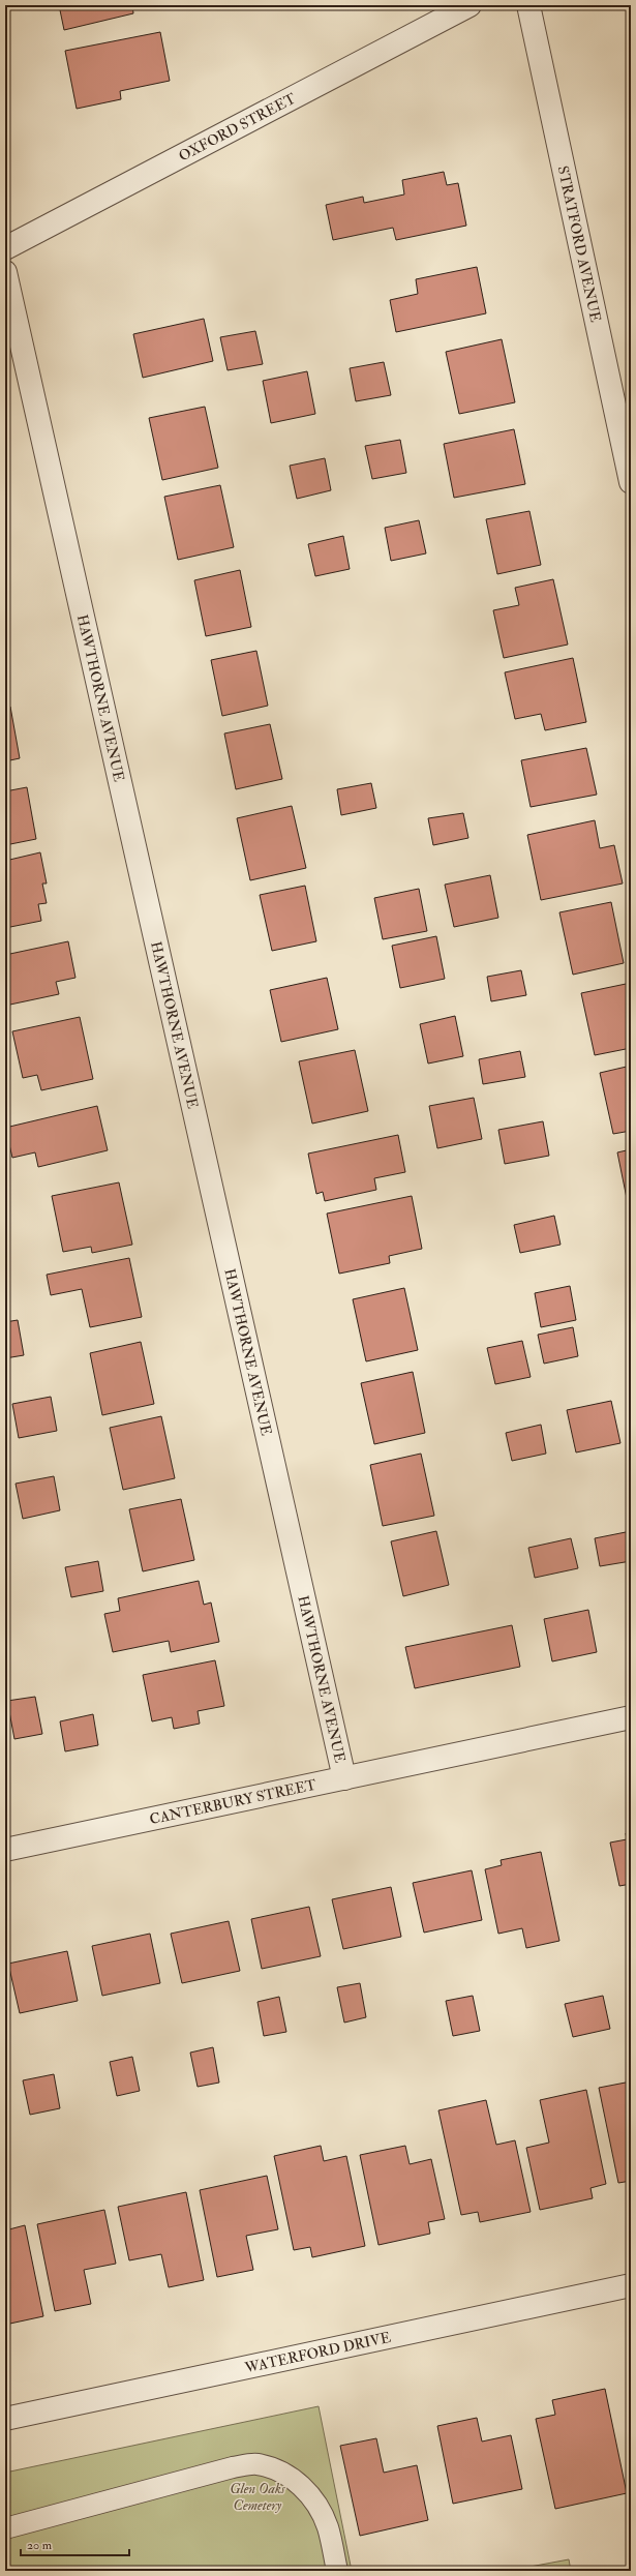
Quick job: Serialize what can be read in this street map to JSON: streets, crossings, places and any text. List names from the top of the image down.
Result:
{
  "streets": {
    "street": [
      "OXFORD STREET",
      "STRATFORD AVENUE",
      "HAWTHORNE AVENUE",
      "CANTERBURY STREET",
      "WATERFORD DRIVE"
    ]
  },
  "crossings": [
    ["HAWTHORNE AVENUE", "CANTERBURY STREET"]
  ],
  "parks": ["Glen Oaks Cemetery"],
  "scale_bar": "20 m"
}
